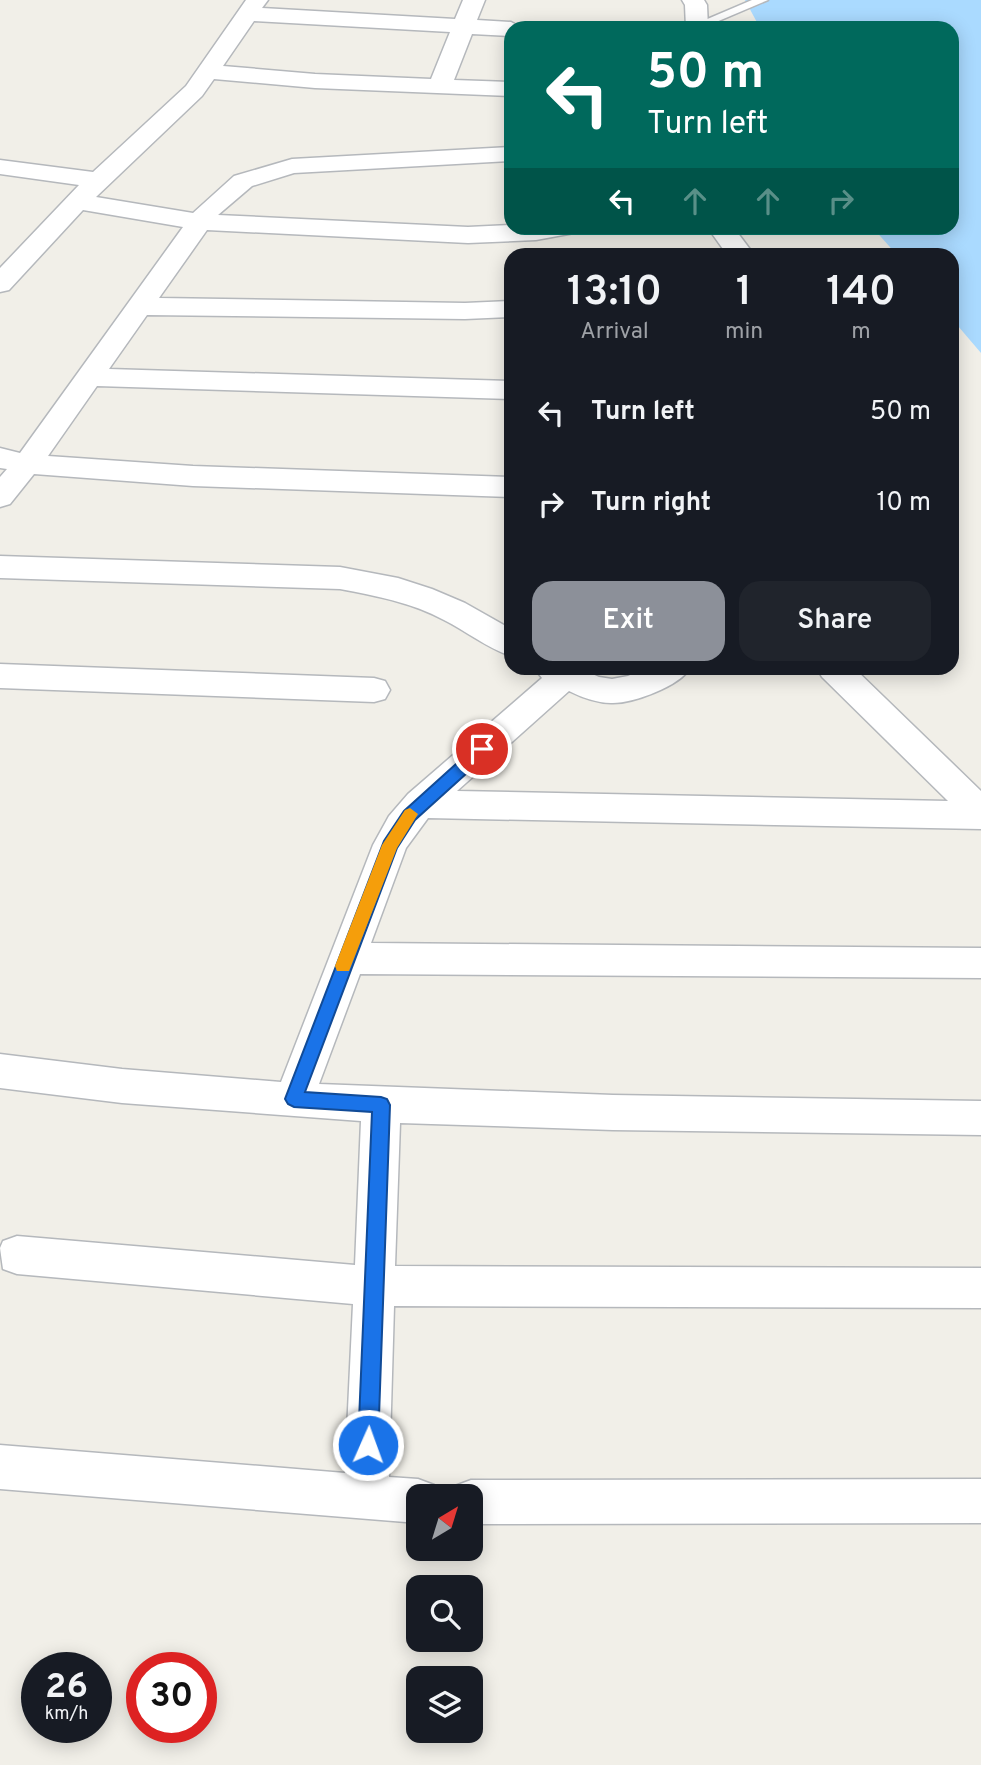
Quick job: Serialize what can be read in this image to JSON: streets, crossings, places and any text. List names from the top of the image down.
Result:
{
  "north": "top right",
  "page": {
    "turn": ["50 m", "Turn left"],
    "eta": [
      "13:10",
      "Arrival",
      "1",
      "min",
      "140",
      "m"
    ],
    "list": [
      {
        "name": "Turn left",
        "value": "50 m"
      },
      {
        "name": "Turn right",
        "value": "10 m"
      }
    ],
    "buttons": ["Exit", "Share"],
    "speed": "26 km/h",
    "limit": "30"
  }
}
